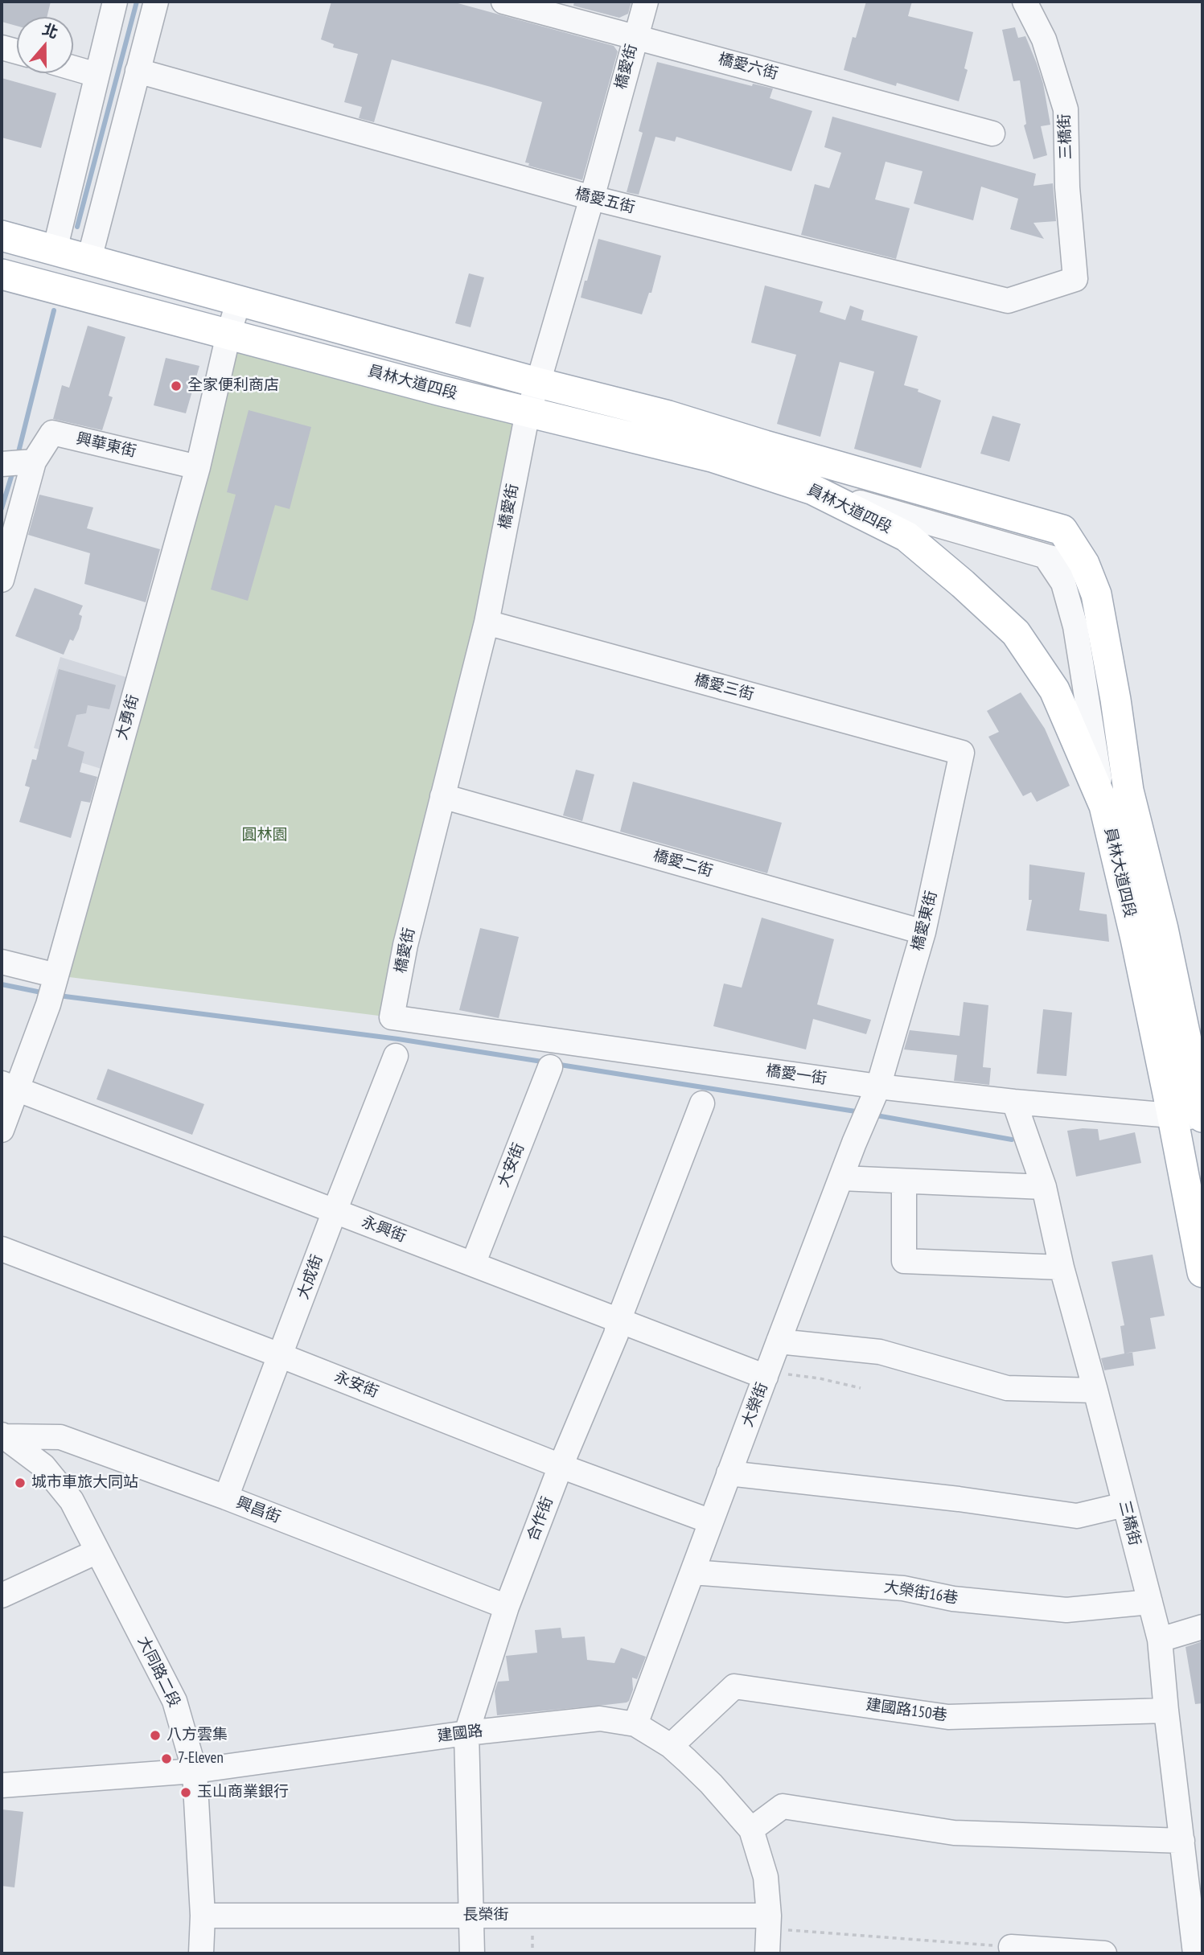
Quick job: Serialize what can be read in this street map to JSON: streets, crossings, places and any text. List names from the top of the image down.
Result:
{
  "streets": {
    "main road": ["員林大道四段"],
    "street": [
      "橋愛街",
      "橋愛六街",
      "三橋街",
      "橋愛五街",
      "興華東街",
      "橋愛三街",
      "大勇街",
      "橋愛二街",
      "橋愛東街",
      "橋愛一街",
      "大安街",
      "永興街",
      "大成街",
      "永安街",
      "大榮街",
      "興昌街",
      "合作街",
      "大榮街16巷",
      "大同路二段",
      "建國路150巷",
      "建國路",
      "長榮街"
    ]
  },
  "crossings": [
    ["橋愛街", "橋愛六街"],
    ["橋愛街", "橋愛五街"],
    ["橋愛街", "員林大道四段"],
    ["橋愛街", "橋愛三街"],
    ["橋愛街", "橋愛二街"],
    ["橋愛街", "橋愛一街"],
    ["三橋街", "橋愛五街"],
    ["三橋街", "橋愛一街"],
    ["三橋街", "大榮街16巷"],
    ["三橋街", "建國路150巷"],
    ["員林大道四段", "大勇街"],
    ["員林大道四段", "橋愛一街"],
    ["興華東街", "大勇街"],
    ["橋愛三街", "橋愛東街"],
    ["大勇街", "永興街"],
    ["橋愛二街", "橋愛東街"],
    ["橋愛東街", "橋愛一街"],
    ["橋愛東街", "大榮街"],
    ["橋愛一街", "大榮街"],
    ["大安街", "永興街"],
    ["永興街", "大成街"],
    ["永興街", "大榮街"],
    ["永興街", "合作街"],
    ["大成街", "永安街"],
    ["大成街", "興昌街"],
    ["永安街", "大榮街"],
    ["永安街", "合作街"],
    ["大榮街", "大榮街16巷"],
    ["大榮街", "建國路"],
    ["興昌街", "合作街"],
    ["興昌街", "大同路二段"],
    ["合作街", "建國路"],
    ["合作街", "長榮街"],
    ["大同路二段", "建國路"],
    ["大同路二段", "長榮街"],
    ["建國路150巷", "建國路"],
    ["建國路", "長榮街"]
  ],
  "parks": ["圓林園"],
  "places": [
    "全家便利商店",
    "城市車旅大同站",
    "八方雲集",
    "7-Eleven",
    "玉山商業銀行"
  ],
  "north": "top"
}
